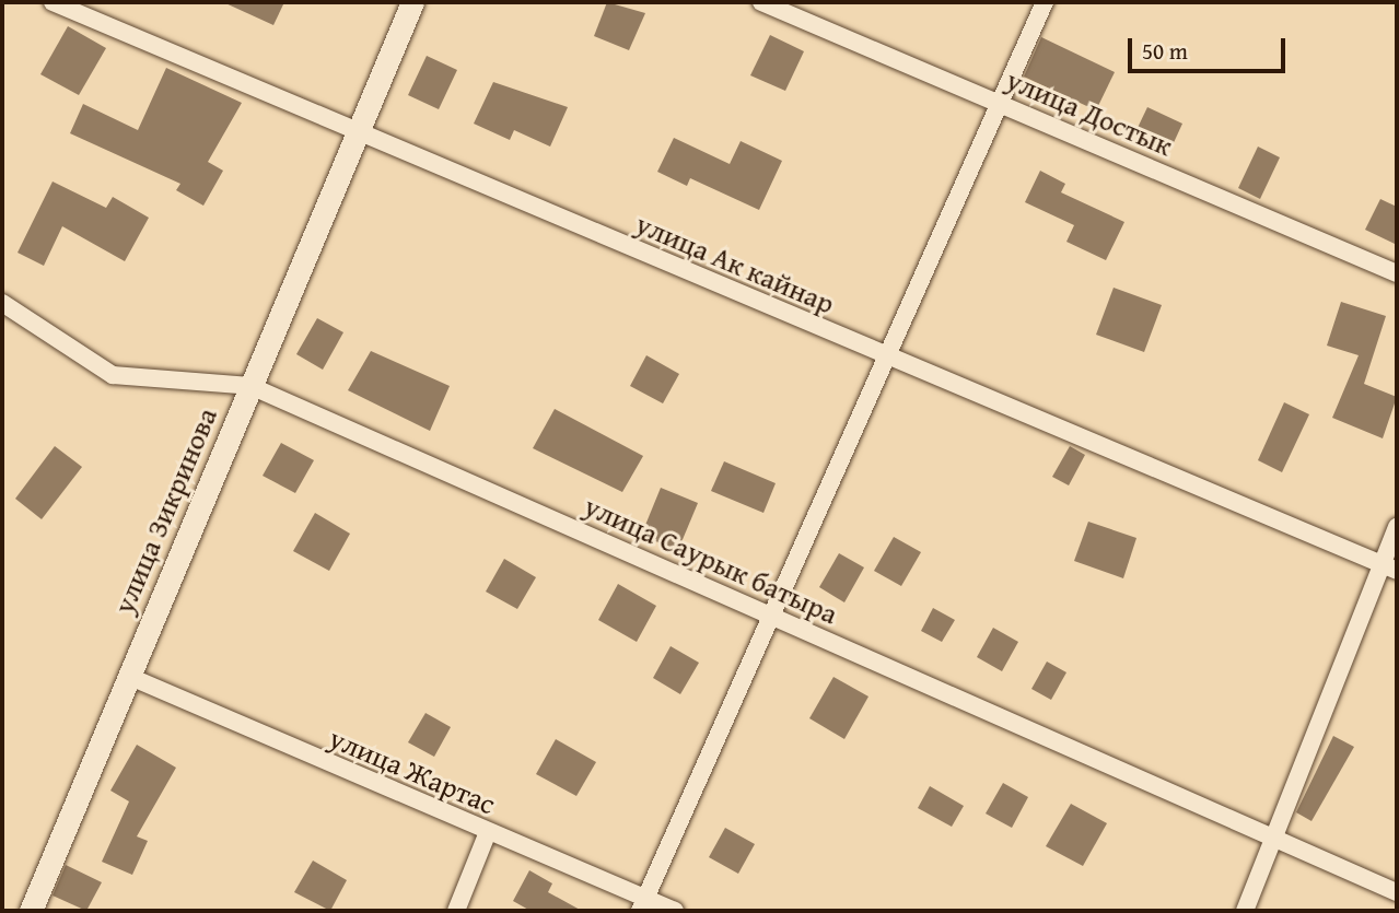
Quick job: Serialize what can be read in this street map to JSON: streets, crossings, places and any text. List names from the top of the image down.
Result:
{
  "streets": {
    "street": [
      "улица Достык",
      "улица Ак кайнар",
      "улица Зикринова",
      "улица Саурык батыра",
      "улица Жартас"
    ]
  },
  "crossings": [
    ["улица Ак кайнар", "улица Зикринова"],
    ["улица Зикринова", "улица Саурык батыра"],
    ["улица Зикринова", "улица Жартас"]
  ],
  "scale_bar": "50 m"
}
